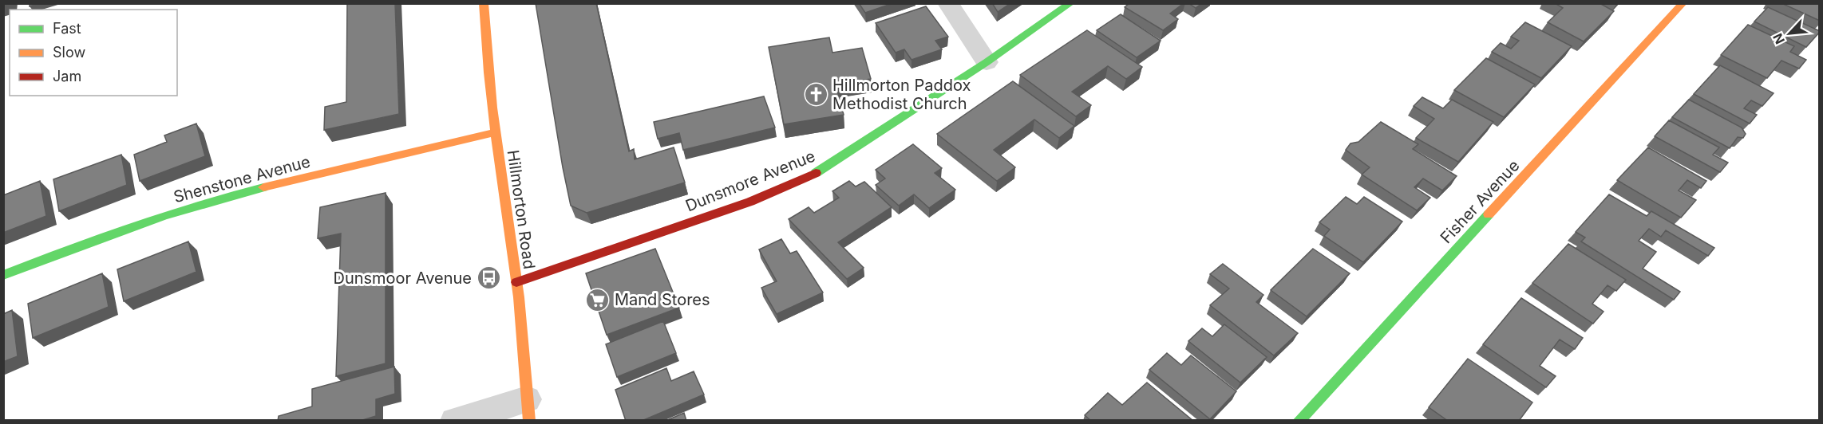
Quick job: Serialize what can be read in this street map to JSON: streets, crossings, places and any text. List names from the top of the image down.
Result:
{
  "streets": {
    "main road": [
      "Shenstone Avenue",
      "Dunsmore Avenue",
      "Fisher Avenue",
      "Hillmorton Road"
    ]
  },
  "crossings": [
    ["Shenstone Avenue", "Hillmorton Road"],
    ["Dunsmore Avenue", "Hillmorton Road"]
  ],
  "places": {
    "church": ["Hillmorton Paddox Methodist Church"],
    "bus stop": ["Dunsmoor Avenue"],
    "supermarket": ["Mand Stores"]
  },
  "legend": ["Fast", "Slow", "Jam"],
  "north": "bottom left"
}
